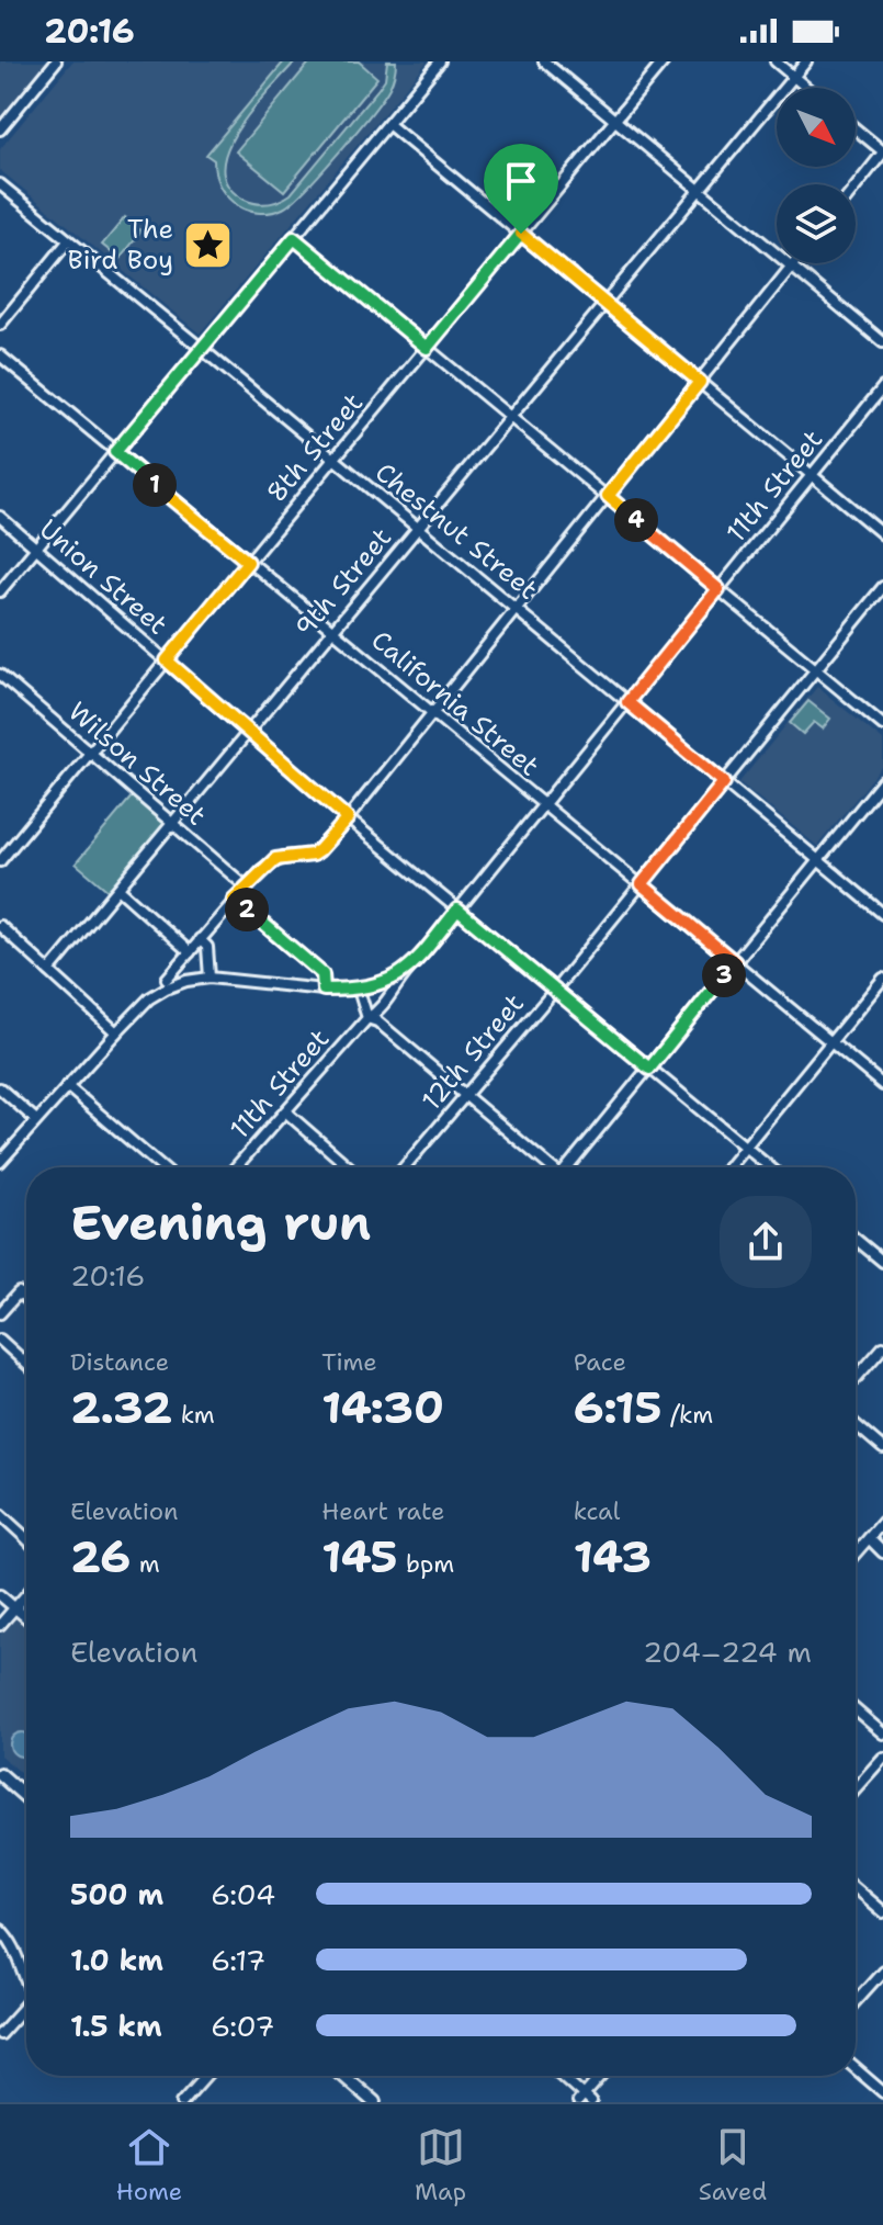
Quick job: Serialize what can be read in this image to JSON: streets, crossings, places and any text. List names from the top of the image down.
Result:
{
  "streets": {
    "street": [
      "8th Street",
      "11th Street",
      "Chestnut Street",
      "Union Street",
      "9th Street",
      "California Street",
      "Wilson Street",
      "12th Street"
    ]
  },
  "crossings": [
    ["8th Street", "Chestnut Street"],
    ["8th Street", "Union Street"],
    ["8th Street", "California Street"],
    ["8th Street", "Wilson Street"],
    ["11th Street", "Chestnut Street"],
    ["11th Street", "Union Street"],
    ["11th Street", "California Street"],
    ["Chestnut Street", "9th Street"],
    ["Chestnut Street", "12th Street"],
    ["Union Street", "9th Street"],
    ["Union Street", "12th Street"],
    ["9th Street", "California Street"],
    ["9th Street", "Wilson Street"],
    ["California Street", "12th Street"]
  ],
  "places": {
    "place": ["The Bird Boy"]
  },
  "north": "bottom right",
  "page": {
    "status": "20:16",
    "pins": [
      "1",
      "4",
      "2",
      "3"
    ],
    "heading": ["Evening run", "20:16"],
    "stats": [
      ["Distance", "2.32 km"],
      ["Time", "14:30"],
      ["Pace", "6:15 /km"],
      ["Elevation", "26 m"],
      ["Heart rate", "145 bpm"],
      ["kcal", "143"]
    ],
    "chart": ["Elevation", "204–224 m"],
    "list": [
      {
        "name": "500 m",
        "note": "6:04"
      },
      {
        "name": "1.0 km",
        "note": "6:17"
      },
      {
        "name": "1.5 km",
        "note": "6:07"
      }
    ],
    "tabs": ["Home", "Map", "Saved"]
  }
}
